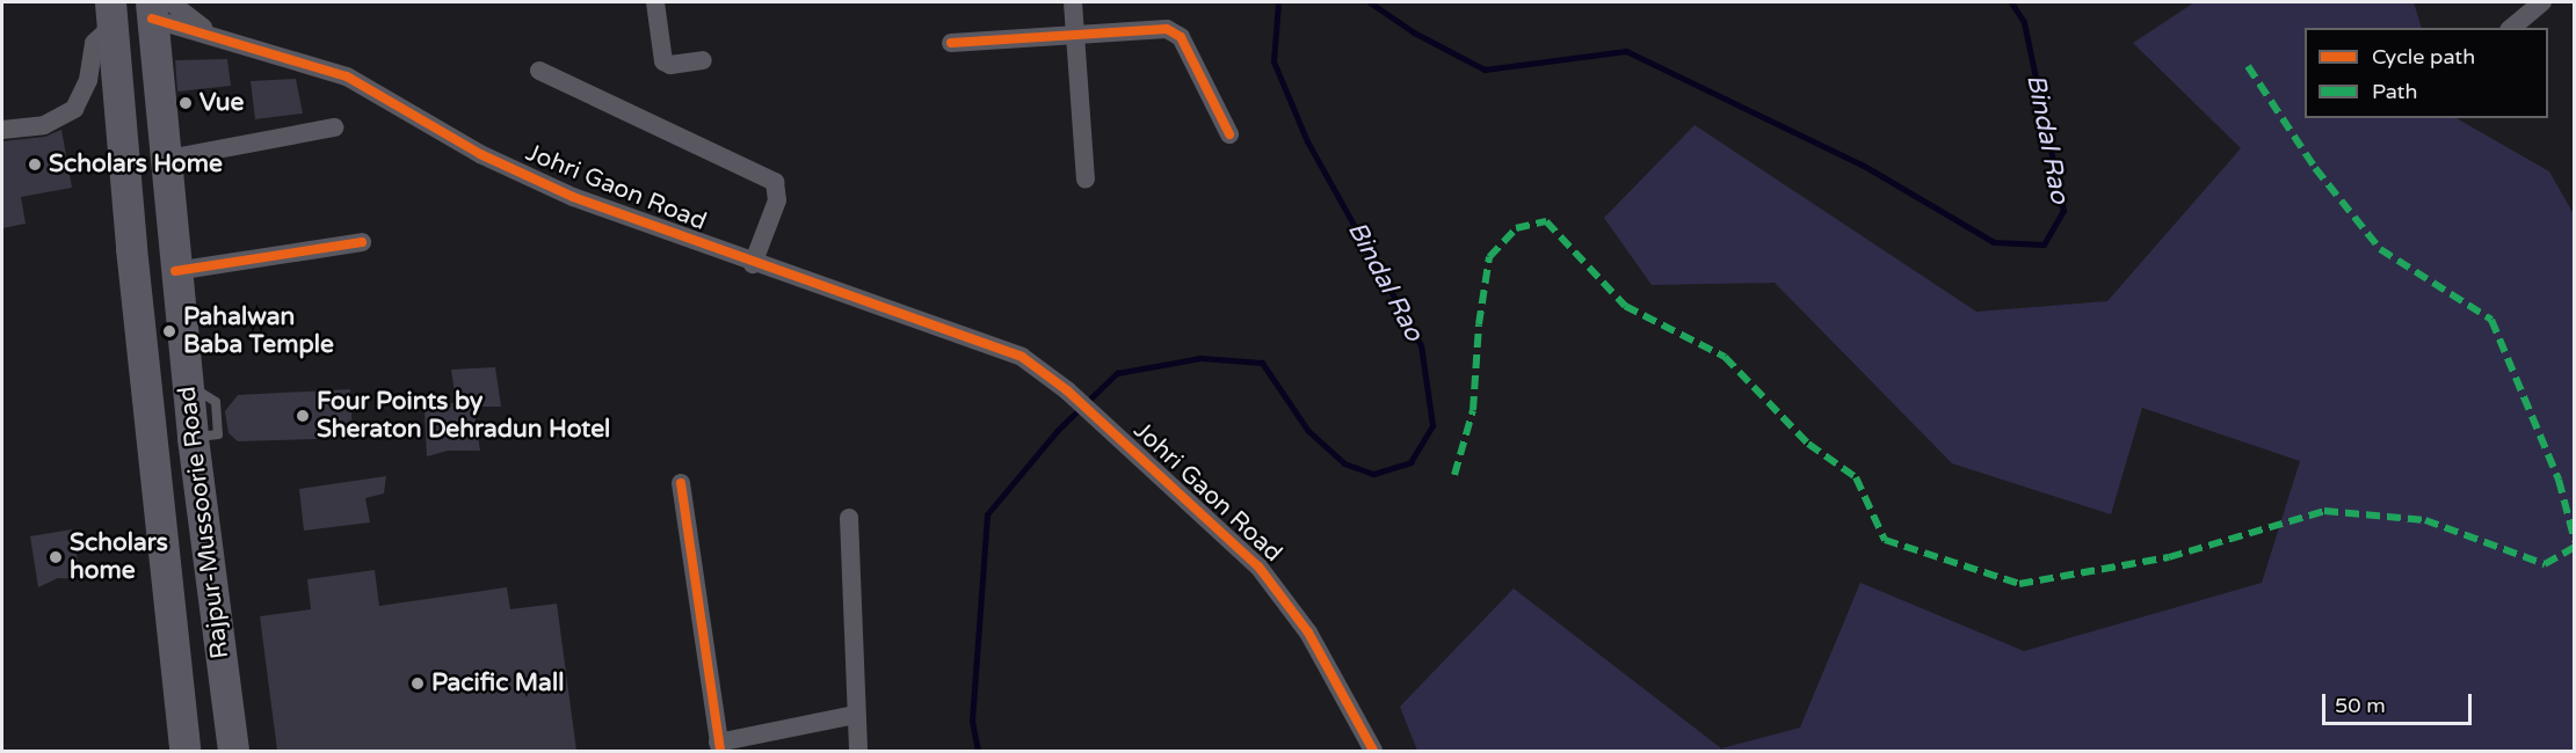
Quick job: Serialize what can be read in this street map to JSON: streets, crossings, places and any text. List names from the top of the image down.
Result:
{
  "streets": {
    "main road": ["Rajpur-Mussoorie Road"],
    "street": ["Johri Gaon Road"]
  },
  "crossings": [
    ["Johri Gaon Road", "Rajpur-Mussoorie Road"]
  ],
  "water": ["Bindal Rao"],
  "places": [
    "Vue",
    "Scholars Home",
    "Pahalwan Baba Temple",
    "Four Points by Sheraton Dehradun Hotel",
    "Scholars home",
    "Pacific Mall"
  ],
  "legend": ["Cycle path", "Path"],
  "scale_bar": "50 m"
}
